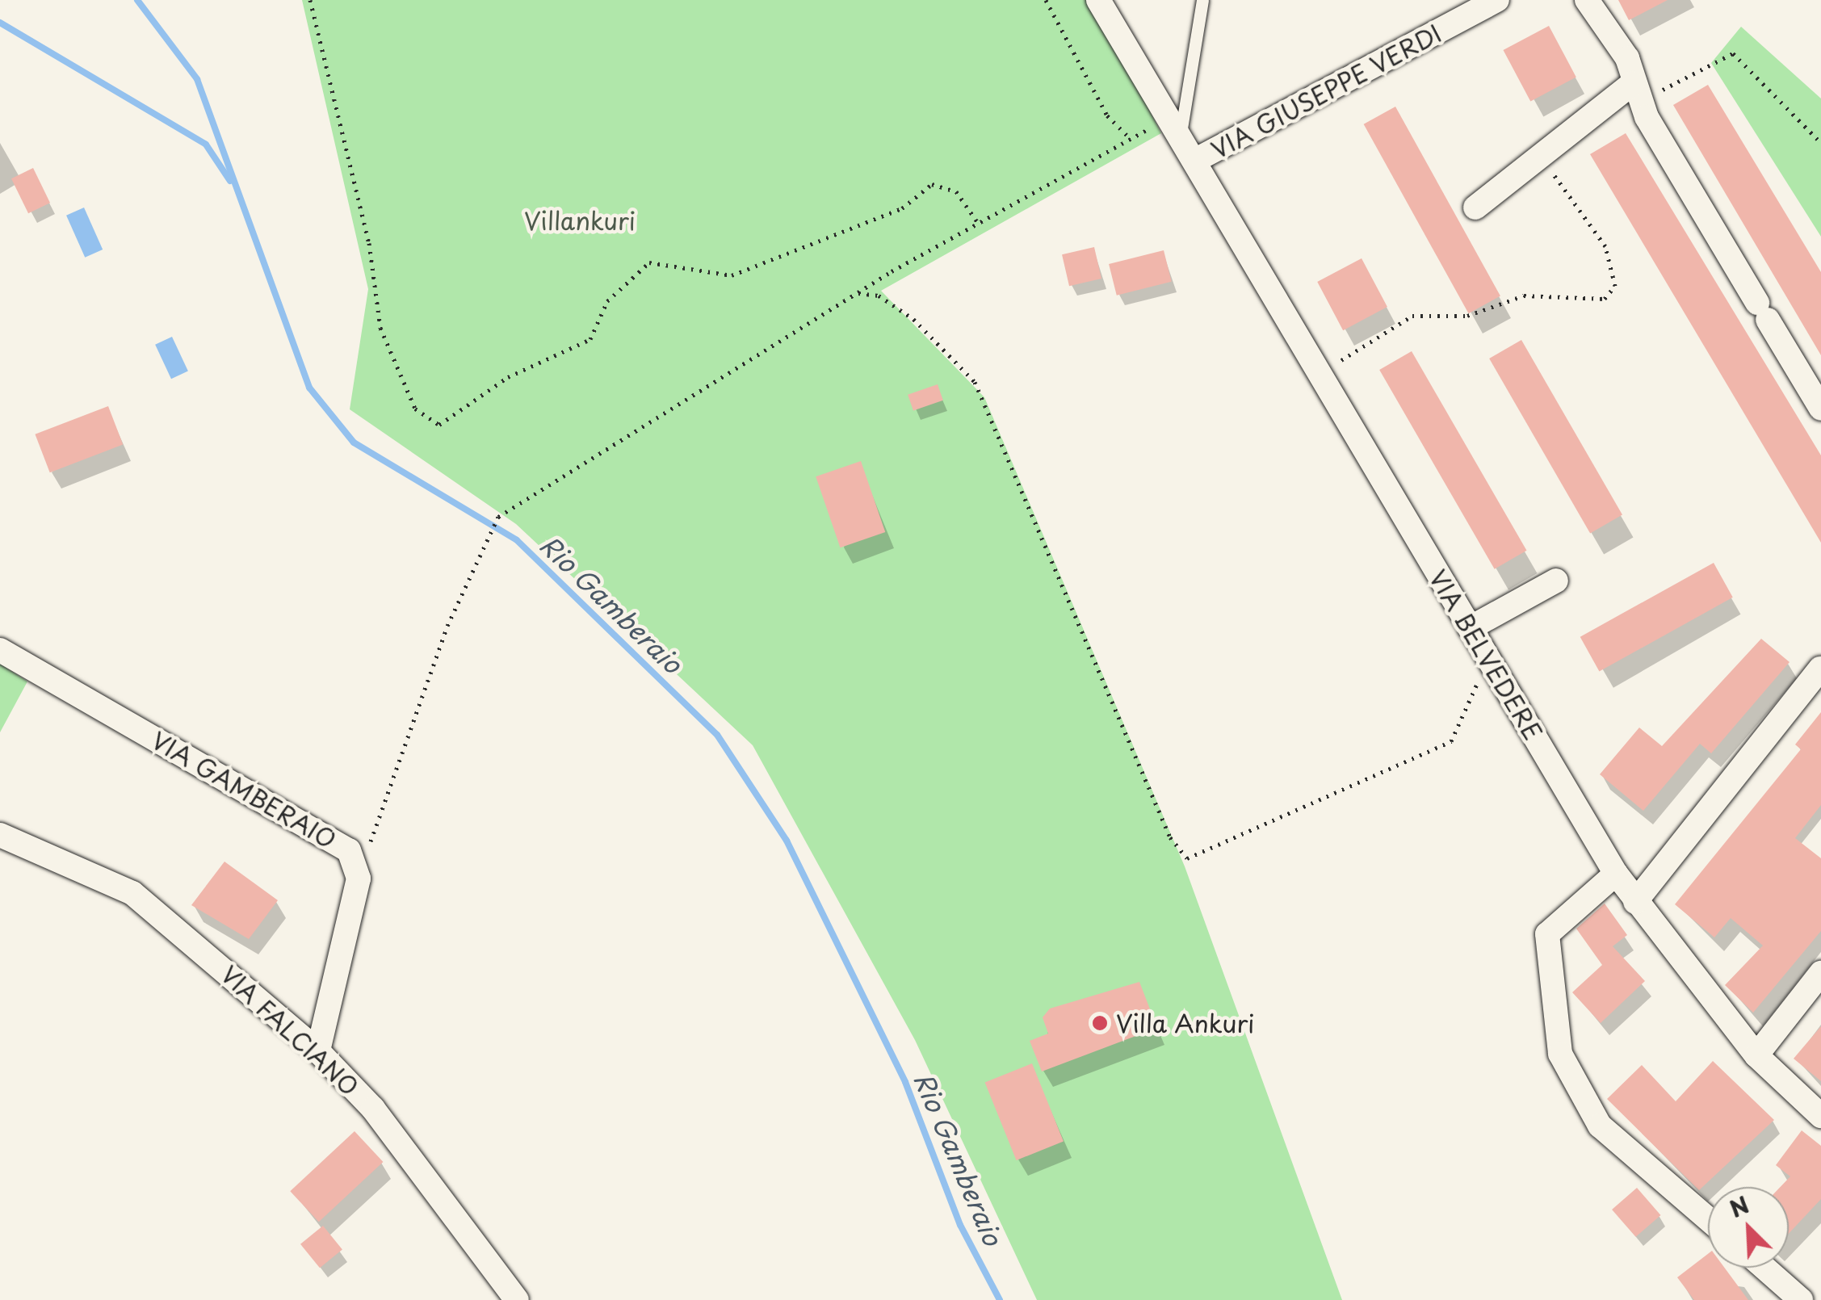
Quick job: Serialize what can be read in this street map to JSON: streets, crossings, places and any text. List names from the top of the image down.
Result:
{
  "streets": {
    "street": [
      "VIA GIUSEPPE VERDI",
      "VIA BELVEDERE",
      "VIA GAMBERAIO",
      "VIA FALCIANO"
    ]
  },
  "crossings": [
    ["VIA GIUSEPPE VERDI", "VIA BELVEDERE"]
  ],
  "water": ["Rio Gamberaio"],
  "parks": ["Villankuri"],
  "places": ["Villa Ankuri"],
  "north": "top left"
}
